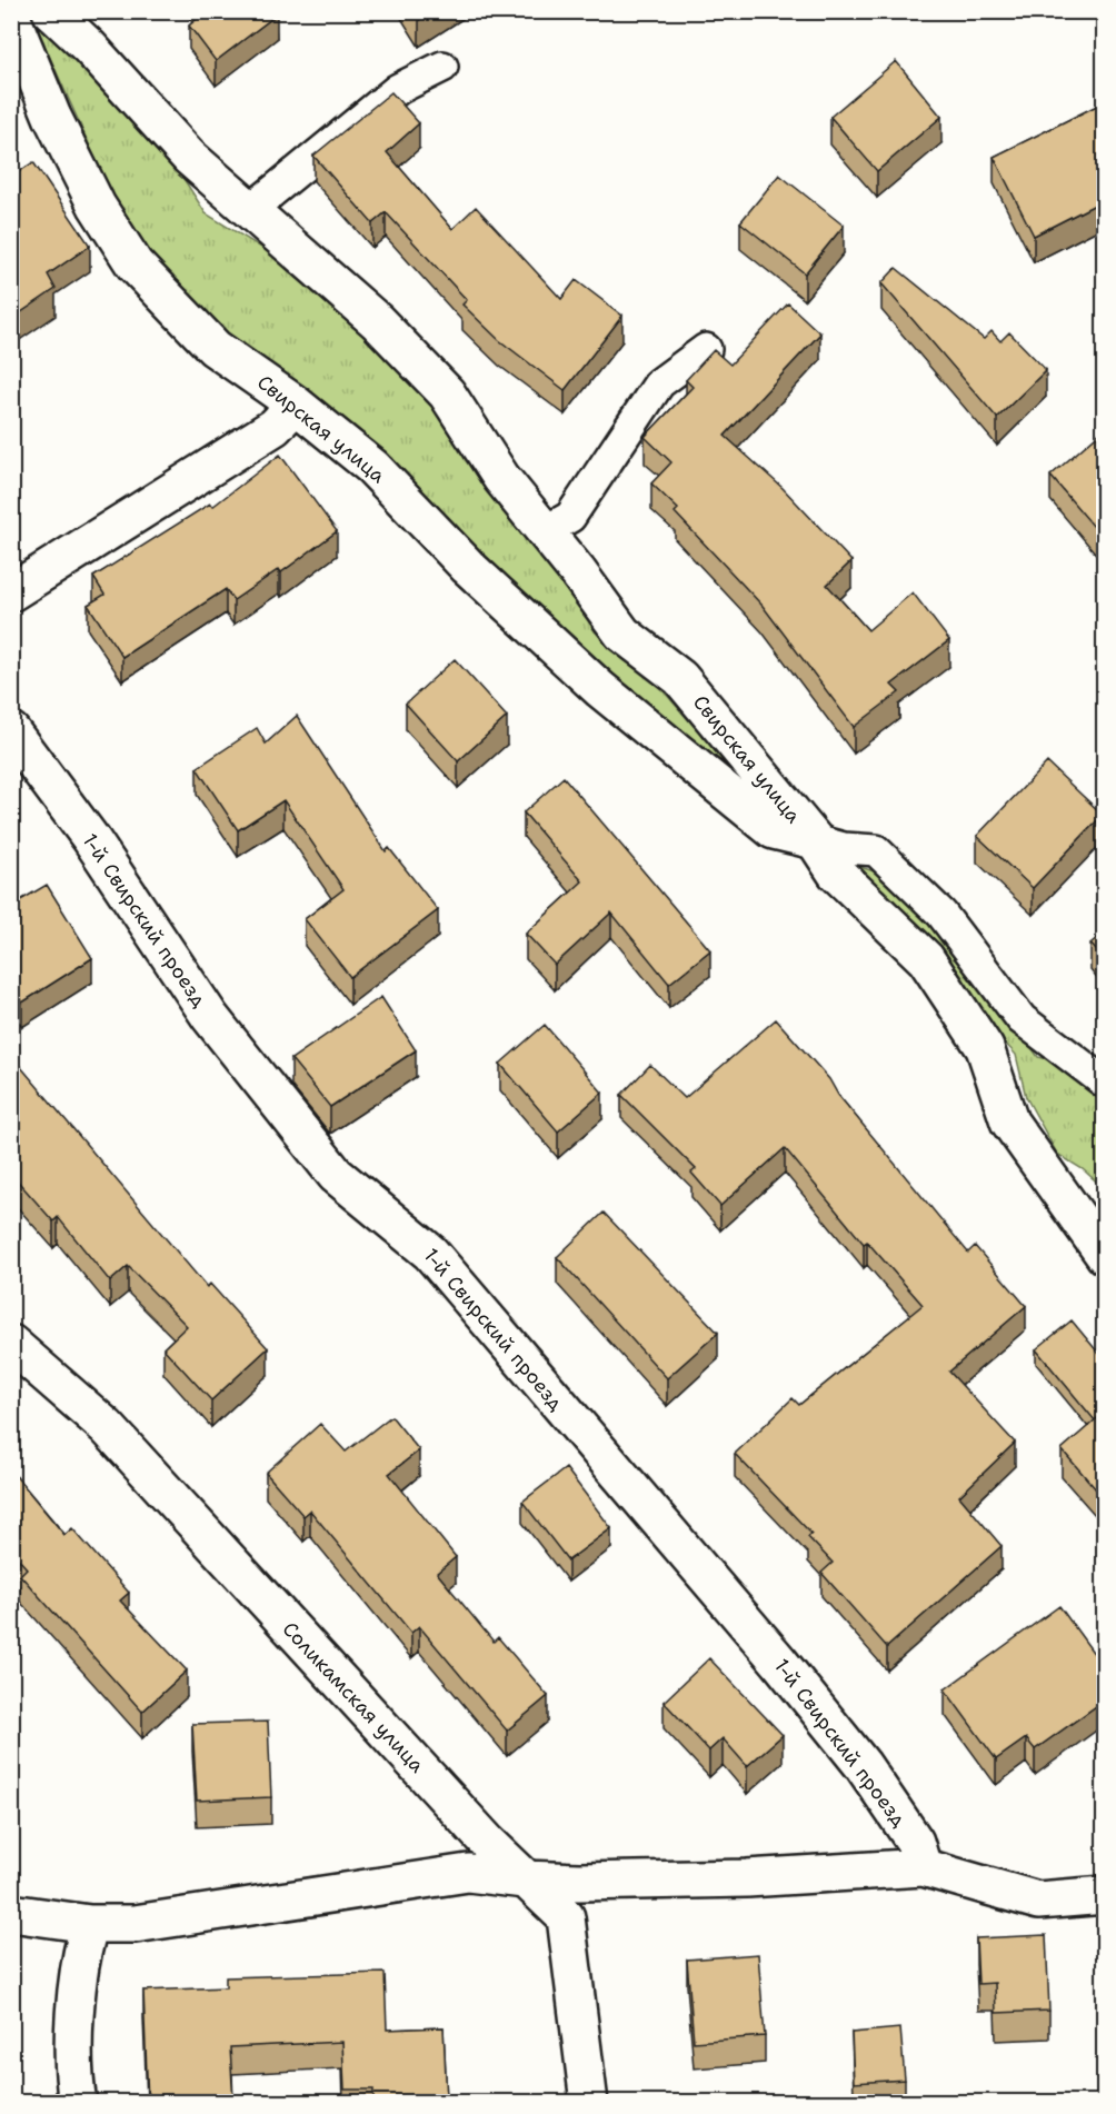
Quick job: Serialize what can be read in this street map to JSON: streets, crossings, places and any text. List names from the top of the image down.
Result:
{
  "streets": {
    "street": ["Свирская улица", "1-й Свирский проезд", "Соликамская улица"]
  }
}
